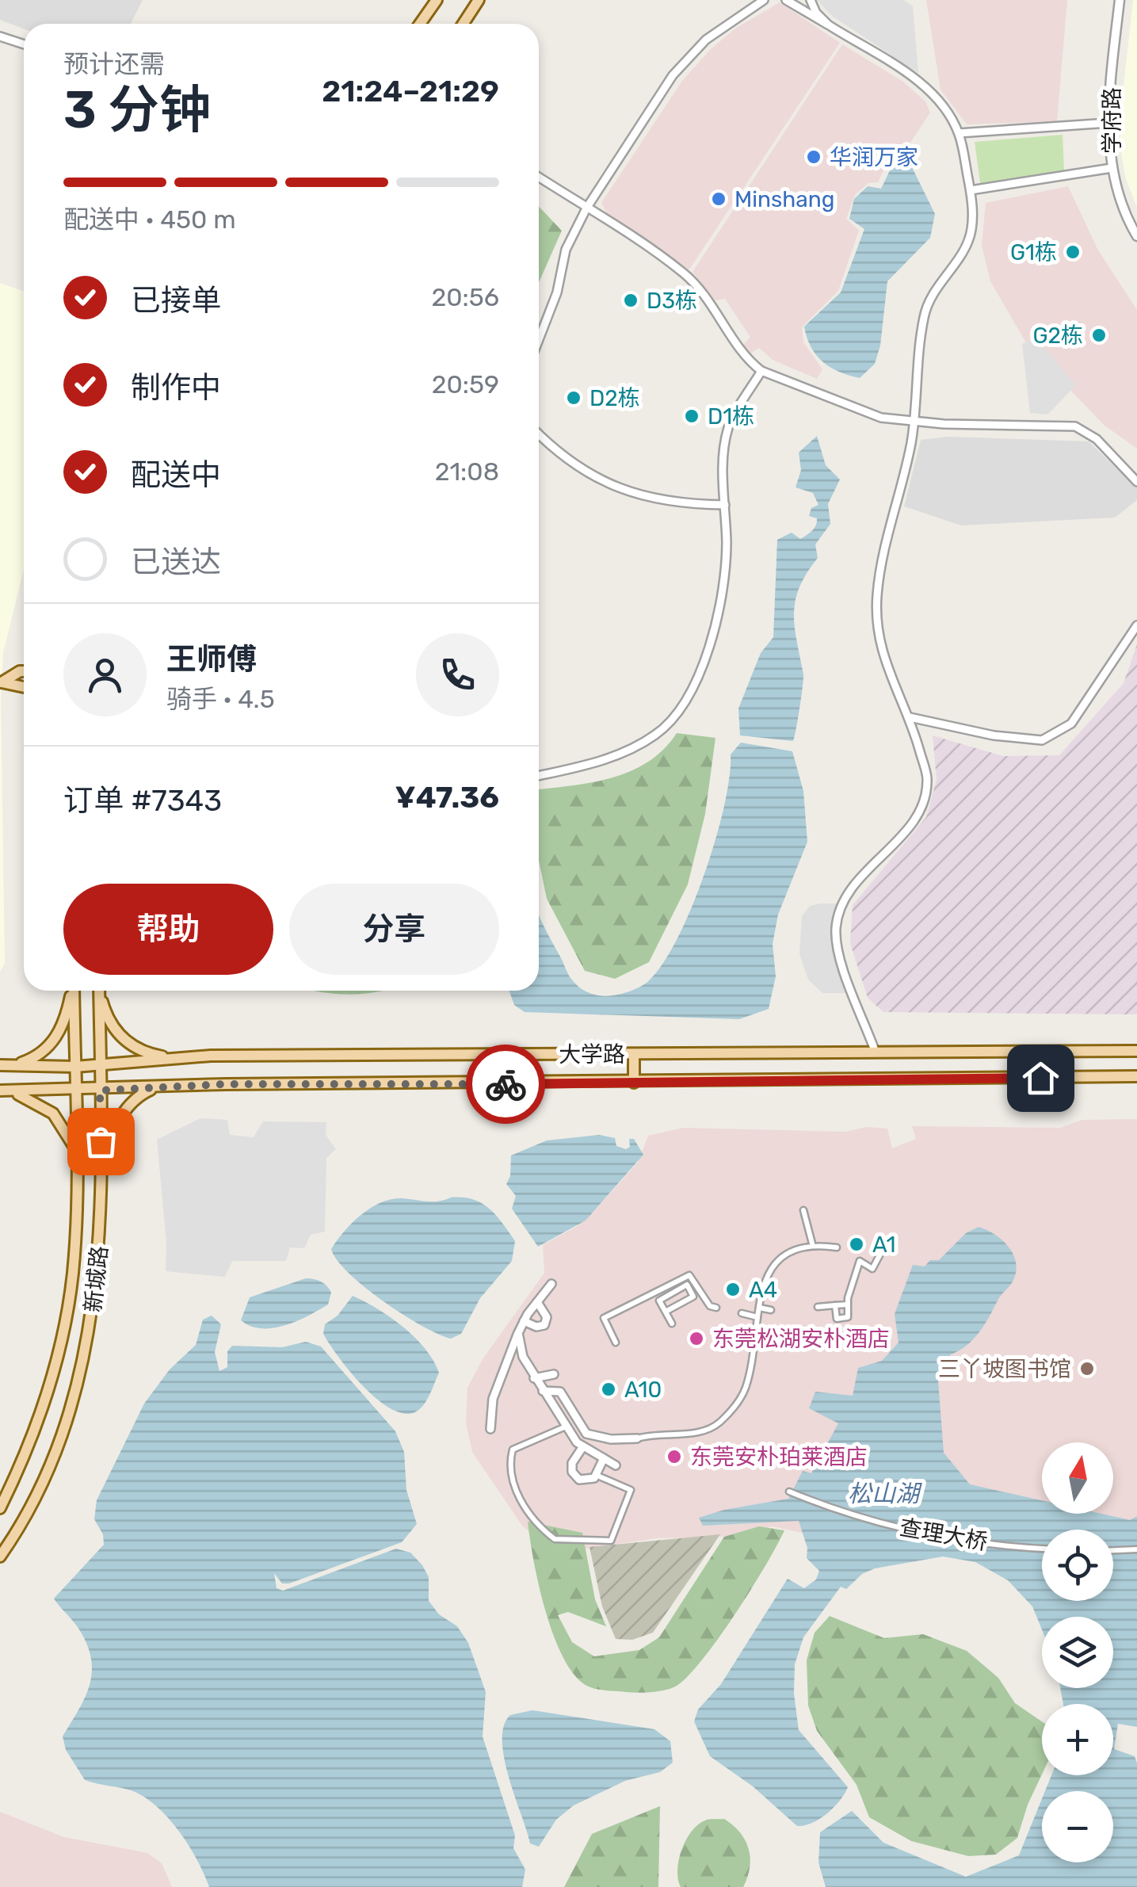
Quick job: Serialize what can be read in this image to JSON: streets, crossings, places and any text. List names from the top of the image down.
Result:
{
  "streets": {
    "main road": ["大学路", "新城路"],
    "street": ["学府路", "查理大桥"]
  },
  "crossings": [
    ["大学路", "新城路"]
  ],
  "water": ["松山湖"],
  "places": [
    "华润万家",
    "Minshang",
    "G1栋",
    "D3栋",
    "G2栋",
    "D2栋",
    "D1栋",
    "A1",
    "A4",
    "东莞松湖安朴酒店",
    "三丫坡图书馆",
    "A10",
    "东莞安朴珀莱酒店"
  ],
  "north": "top",
  "page": {
    "heading": ["3 分钟", "预计还需", "21:24–21:29"],
    "panel": [
      "王师傅",
      "骑手 · 4.5",
      "订单 #7343",
      "¥47.36"
    ],
    "bar": "配送中 · 450 m",
    "list": [
      ["已接单", "20:56"],
      ["制作中", "20:59"],
      ["配送中", "21:08"],
      "已送达"
    ],
    "buttons": ["帮助", "分享"],
    "map_buttons": ["+", "−"]
  }
}
